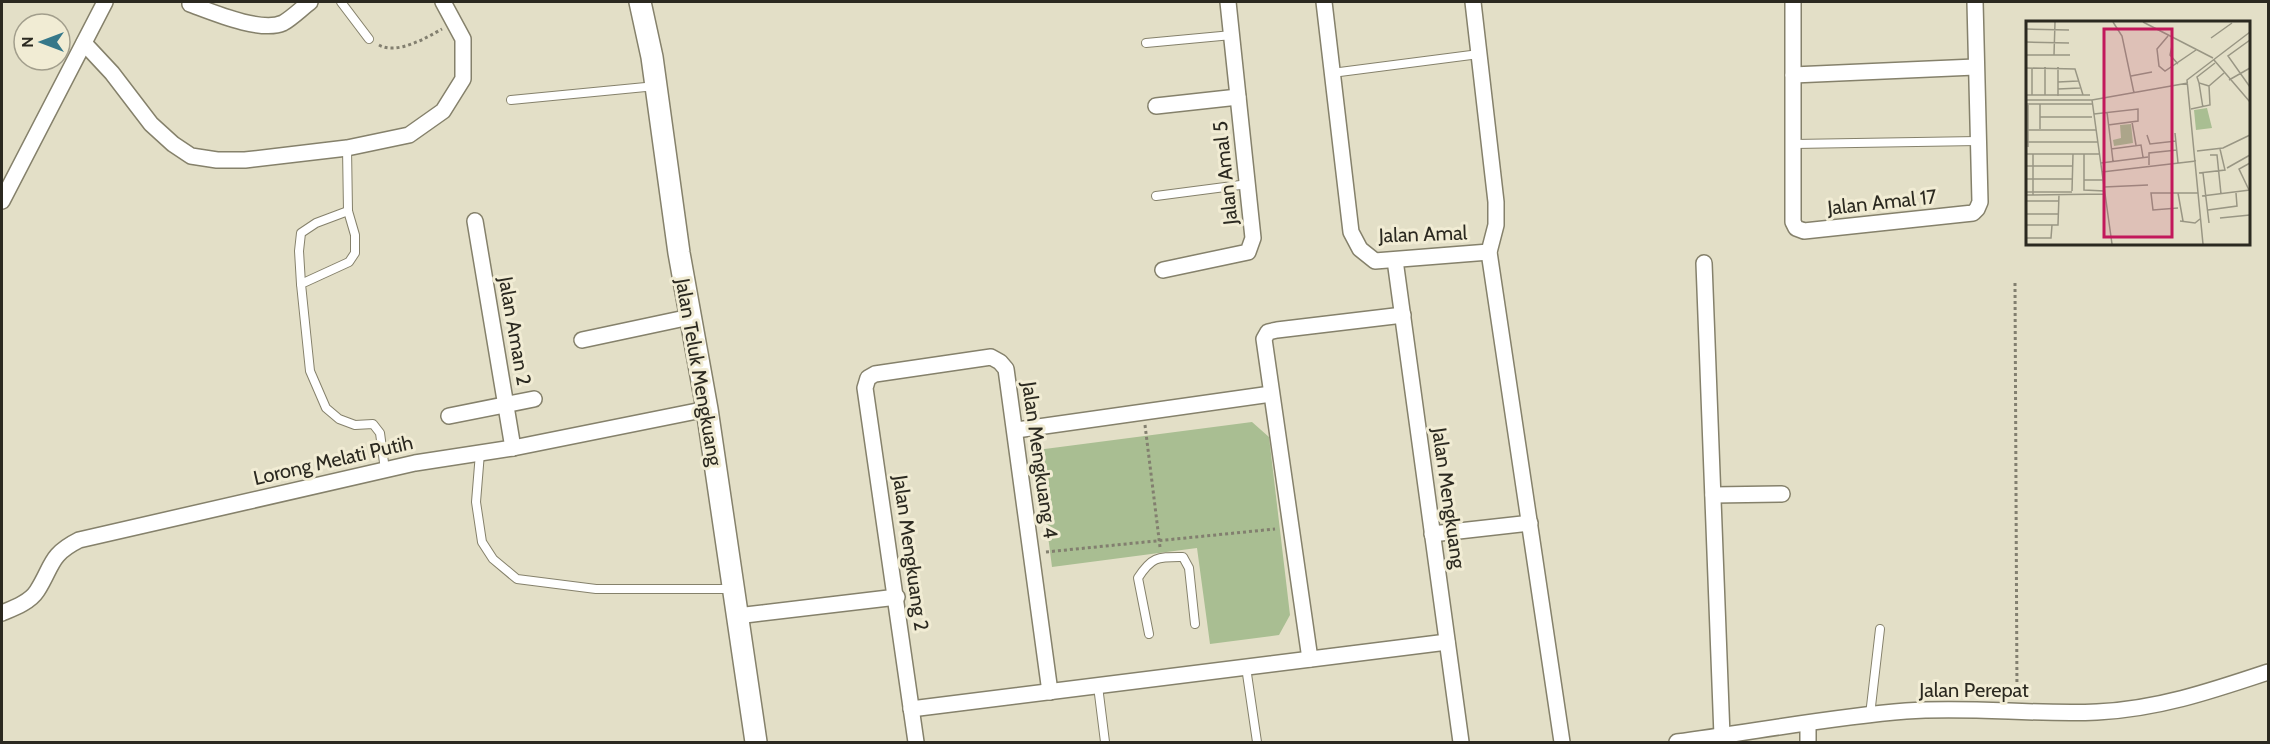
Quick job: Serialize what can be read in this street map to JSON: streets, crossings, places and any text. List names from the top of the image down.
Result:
{
  "streets": {
    "street": [
      "Jalan Amal 5",
      "Jalan Amal 17",
      "Jalan Amal",
      "Jalan Aman 2",
      "Jalan Teluk Mengkuang",
      "Lorong Melati Putih",
      "Jalan Mengkuang 4",
      "Jalan Mengkuang",
      "Jalan Mengkuang 2",
      "Jalan Perepat"
    ]
  },
  "crossings": [
    ["Jalan Amal", "Jalan Mengkuang"],
    ["Jalan Aman 2", "Lorong Melati Putih"],
    ["Jalan Teluk Mengkuang", "Lorong Melati Putih"],
    ["Jalan Mengkuang 4", "Jalan Mengkuang 2"]
  ],
  "north": "left"
}
